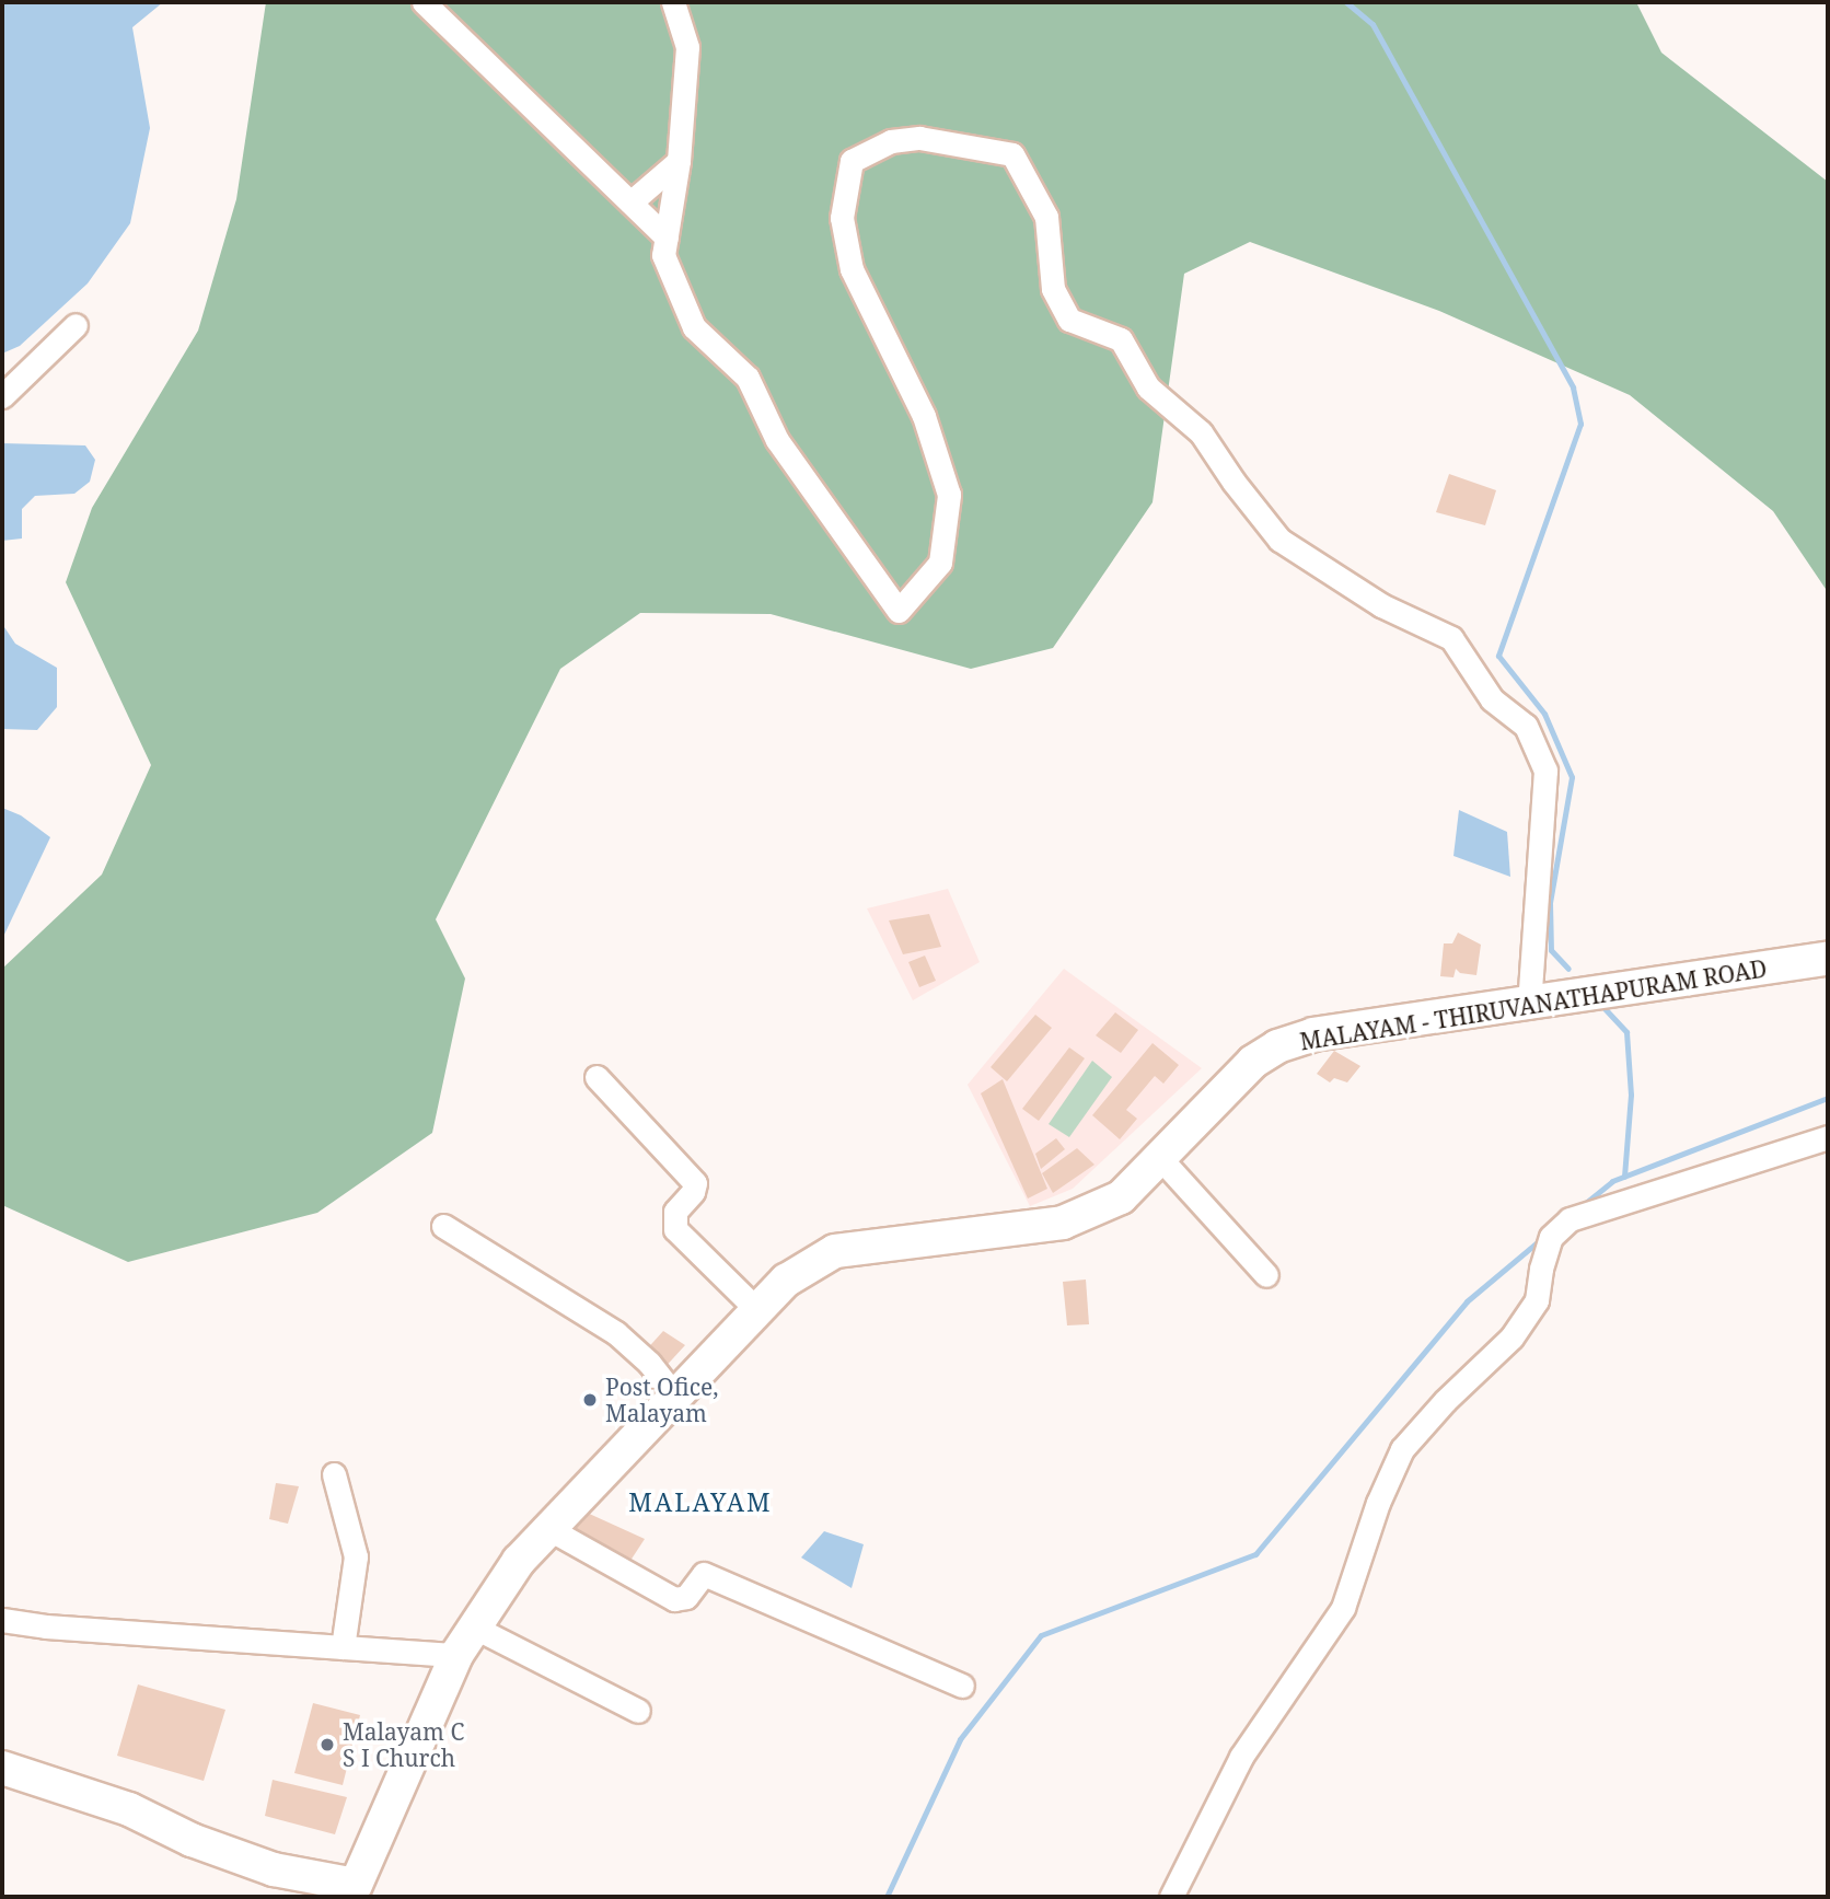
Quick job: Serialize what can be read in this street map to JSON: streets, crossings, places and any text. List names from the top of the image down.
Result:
{
  "streets": {
    "main road": ["MALAYAM - THIRUVANATHAPURAM ROAD"]
  },
  "districts": ["MALAYAM"],
  "places": ["Post Ofice, Malayam", "Malayam C S I Church"]
}
